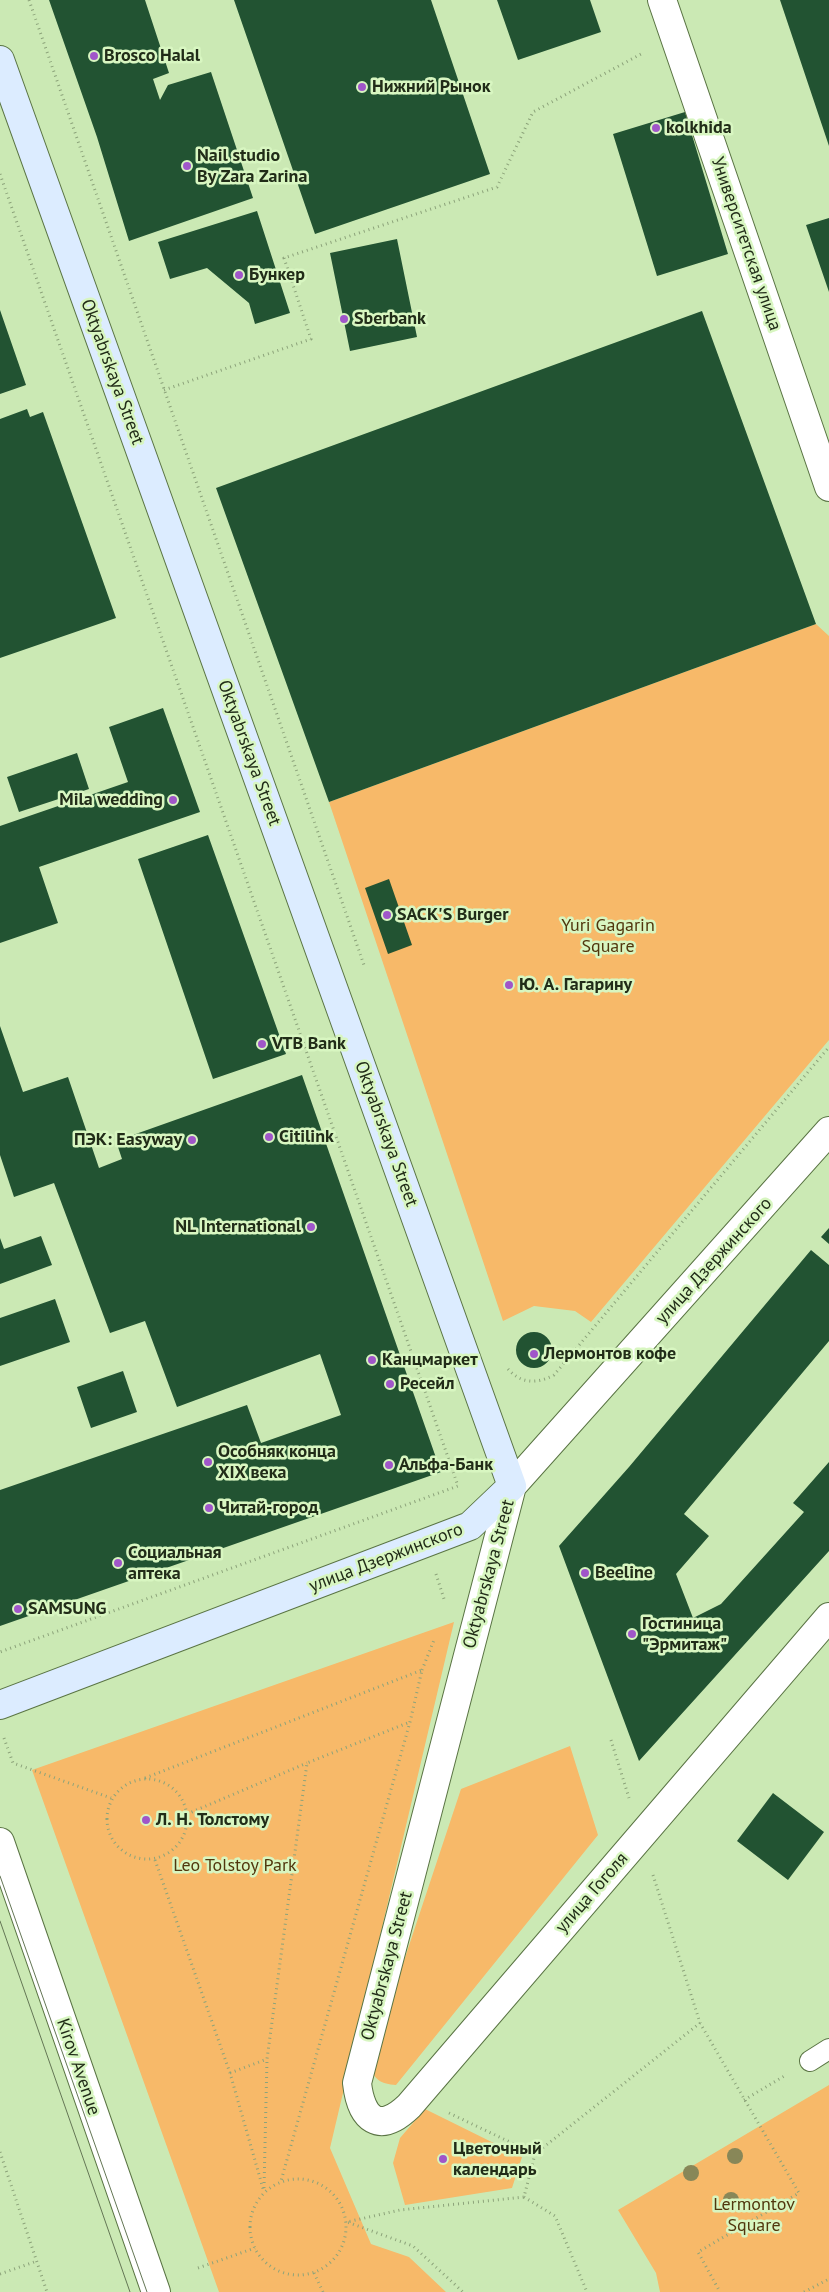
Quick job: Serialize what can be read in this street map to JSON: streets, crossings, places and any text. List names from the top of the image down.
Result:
{
  "streets": {
    "main road": ["Oktyabrskaya Street", "улица Дзержинского"],
    "street": ["Университетская улица", "улица Гоголя", "Kirov Avenue"]
  },
  "crossings": [
    ["Oktyabrskaya Street", "улица Дзержинского"],
    ["Oktyabrskaya Street", "улица Гоголя"]
  ],
  "parks": ["Yuri Gagarin Square", "Leo Tolstoy Park", "Lermontov Square"],
  "places": [
    "Brosco Halal",
    "Нижний Рынок",
    "kolkhida",
    "Nail studio By Zara Zarina",
    "Бункер",
    "Sberbank",
    "Mila wedding",
    "SACK'S Burger",
    "Ю. А. Гагарину",
    "VTB Bank",
    "Citilink",
    "ПЭК: Easyway",
    "NL International",
    "Лермонтов кофе",
    "Канцмаркет",
    "Ресейл",
    "Особняк конца XIX века",
    "Альфа-Банк",
    "Читай-город",
    "Социальная аптека",
    "Beeline",
    "SAMSUNG",
    "Гостиница \"Эрмитаж\"",
    "Л. Н. Толстому",
    "Цветочный календарь"
  ]
}
